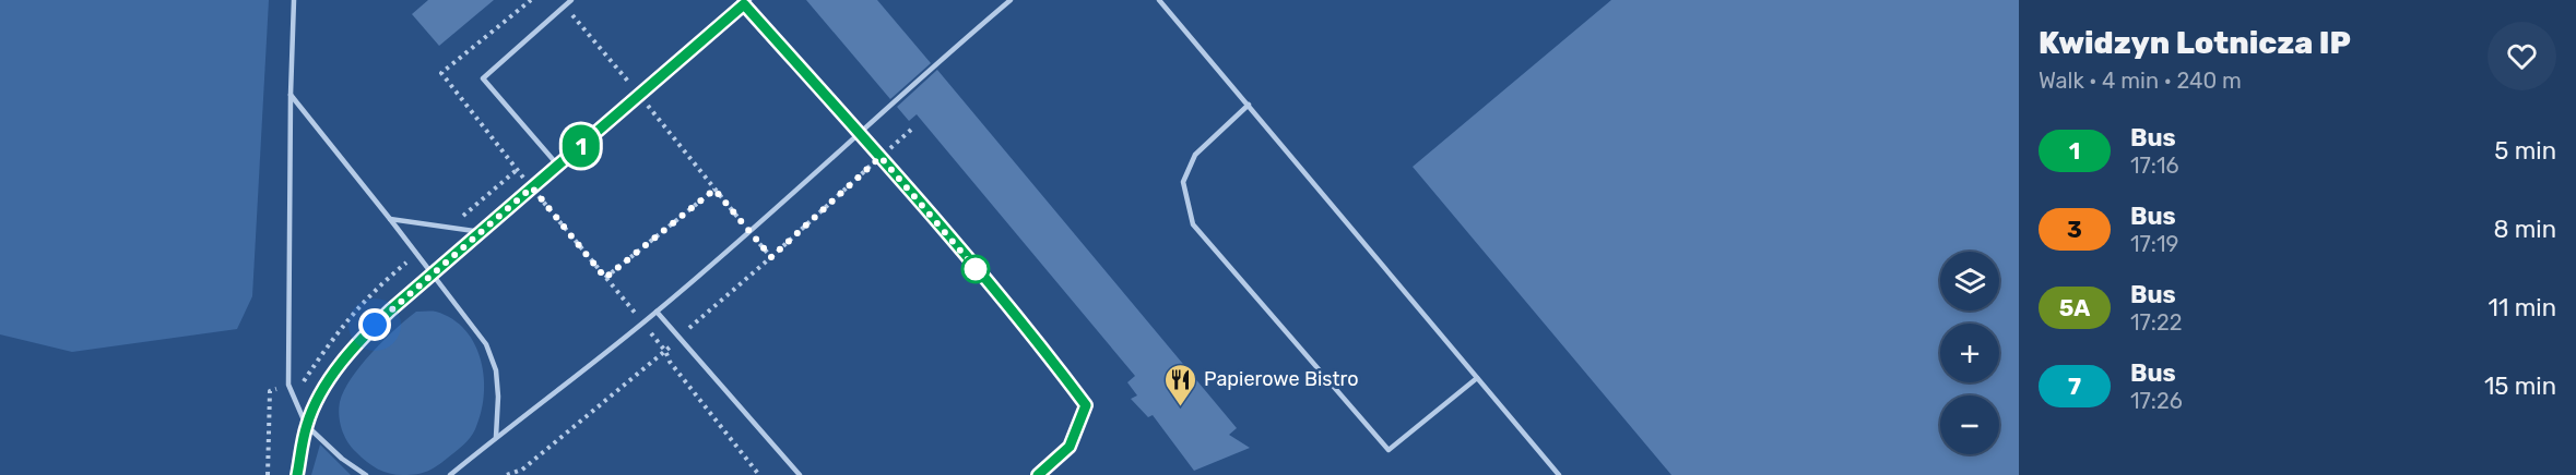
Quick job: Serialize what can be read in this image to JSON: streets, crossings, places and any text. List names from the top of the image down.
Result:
{
  "places": {
    "restaurant": ["Papierowe Bistro"]
  },
  "lines": ["bus line 1"],
  "page": {
    "on_map": "1",
    "heading": ["Kwidzyn Lotnicza IP", "Walk · 4 min · 240 m"],
    "list": [
      {
        "mark": "1",
        "name": "Bus",
        "note": "17:16",
        "value": "5 min"
      },
      {
        "mark": "3",
        "name": "Bus",
        "note": "17:19",
        "value": "8 min"
      },
      {
        "mark": "5A",
        "name": "Bus",
        "note": "17:22",
        "value": "11 min"
      },
      {
        "mark": "7",
        "name": "Bus",
        "note": "17:26",
        "value": "15 min"
      }
    ],
    "map_buttons": ["+", "−"]
  }
}
